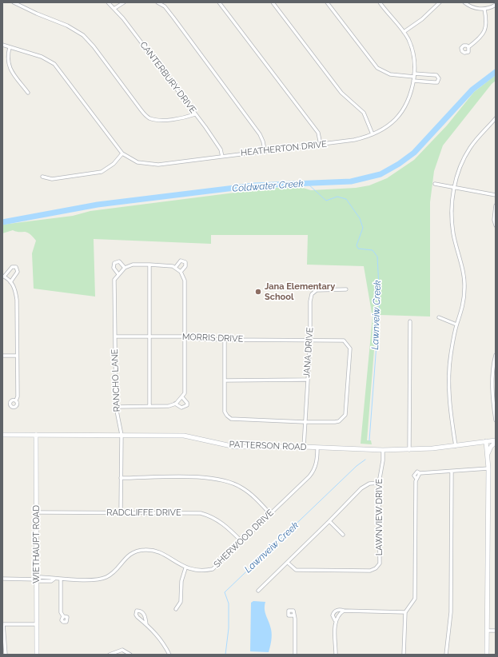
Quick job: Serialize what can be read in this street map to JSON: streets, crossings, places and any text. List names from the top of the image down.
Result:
{
  "streets": {
    "main road": ["PATTERSON ROAD", "WIETHAUPT ROAD"],
    "street": [
      "CANTERBURY DRIVE",
      "HEATHERTON DRIVE",
      "MORRIS DRIVE",
      "JANA DRIVE",
      "RANCHO LANE",
      "RADCLIFFE DRIVE",
      "LAWNVIEW DRIVE",
      "SHERWOOD DRIVE"
    ]
  },
  "crossings": [
    ["CANTERBURY DRIVE", "HEATHERTON DRIVE"],
    ["MORRIS DRIVE", "JANA DRIVE"],
    ["MORRIS DRIVE", "RANCHO LANE"],
    ["JANA DRIVE", "PATTERSON ROAD"],
    ["RANCHO LANE", "PATTERSON ROAD"],
    ["RANCHO LANE", "RADCLIFFE DRIVE"],
    ["PATTERSON ROAD", "LAWNVIEW DRIVE"],
    ["PATTERSON ROAD", "SHERWOOD DRIVE"],
    ["PATTERSON ROAD", "WIETHAUPT ROAD"],
    ["RADCLIFFE DRIVE", "SHERWOOD DRIVE"],
    ["RADCLIFFE DRIVE", "WIETHAUPT ROAD"],
    ["SHERWOOD DRIVE", "WIETHAUPT ROAD"]
  ],
  "water": ["Coldwater Creek", "Lawnveiw Creek"],
  "places": ["Jana Elementary School"]
}
